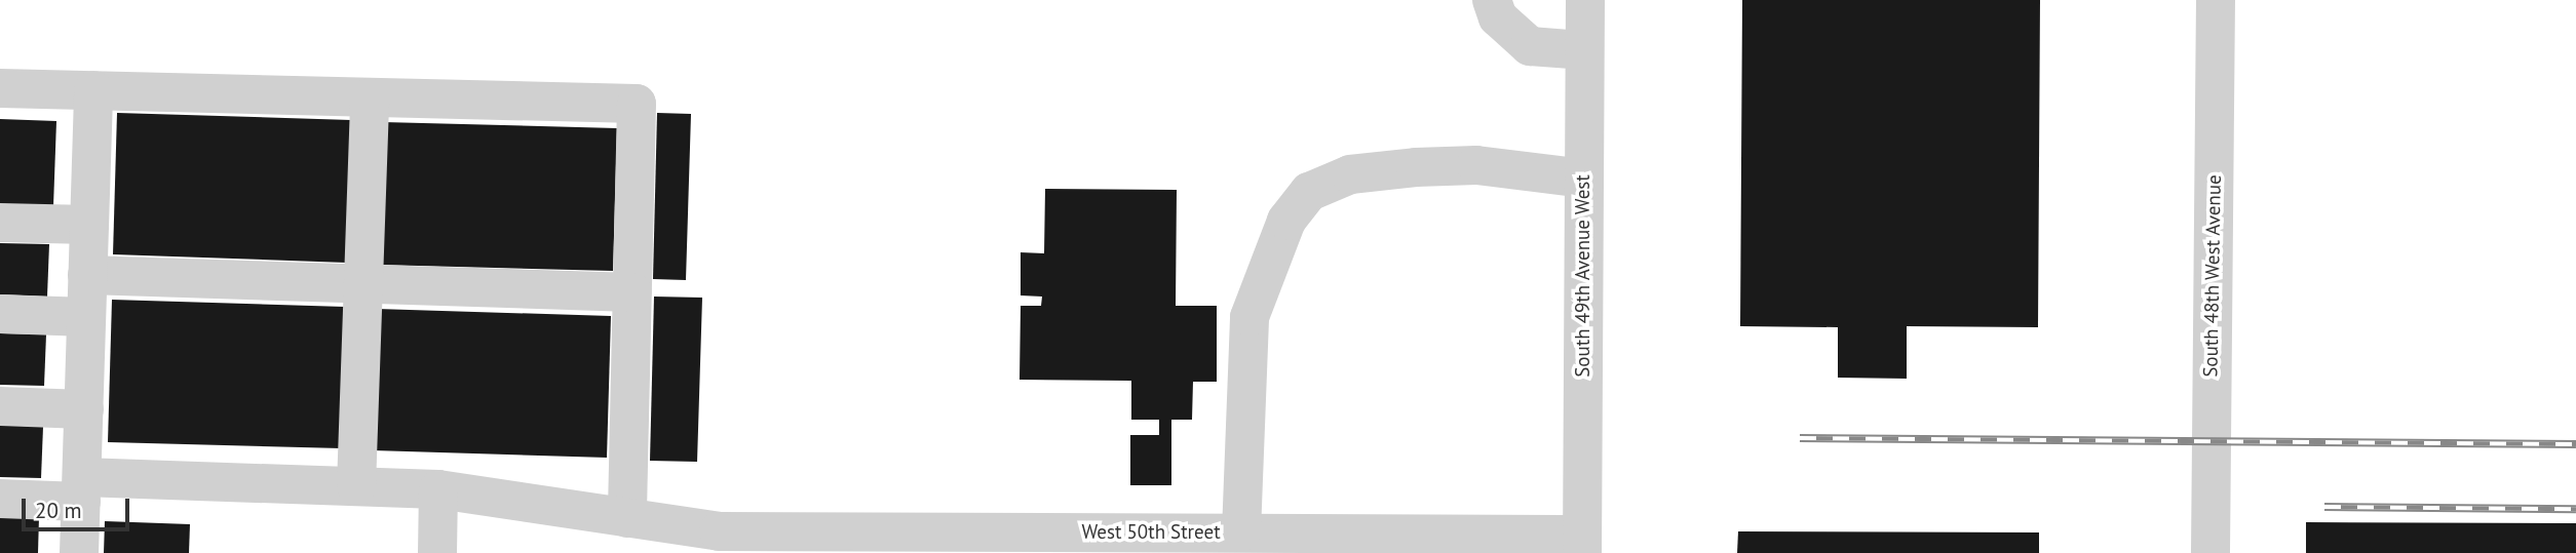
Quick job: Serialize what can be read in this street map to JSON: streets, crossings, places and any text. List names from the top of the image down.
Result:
{
  "streets": {
    "street": ["South 49th Avenue West", "South 48th West Avenue", "West 50th Street"]
  },
  "crossings": [
    ["South 49th Avenue West", "West 50th Street"]
  ],
  "scale_bar": "20 m"
}
